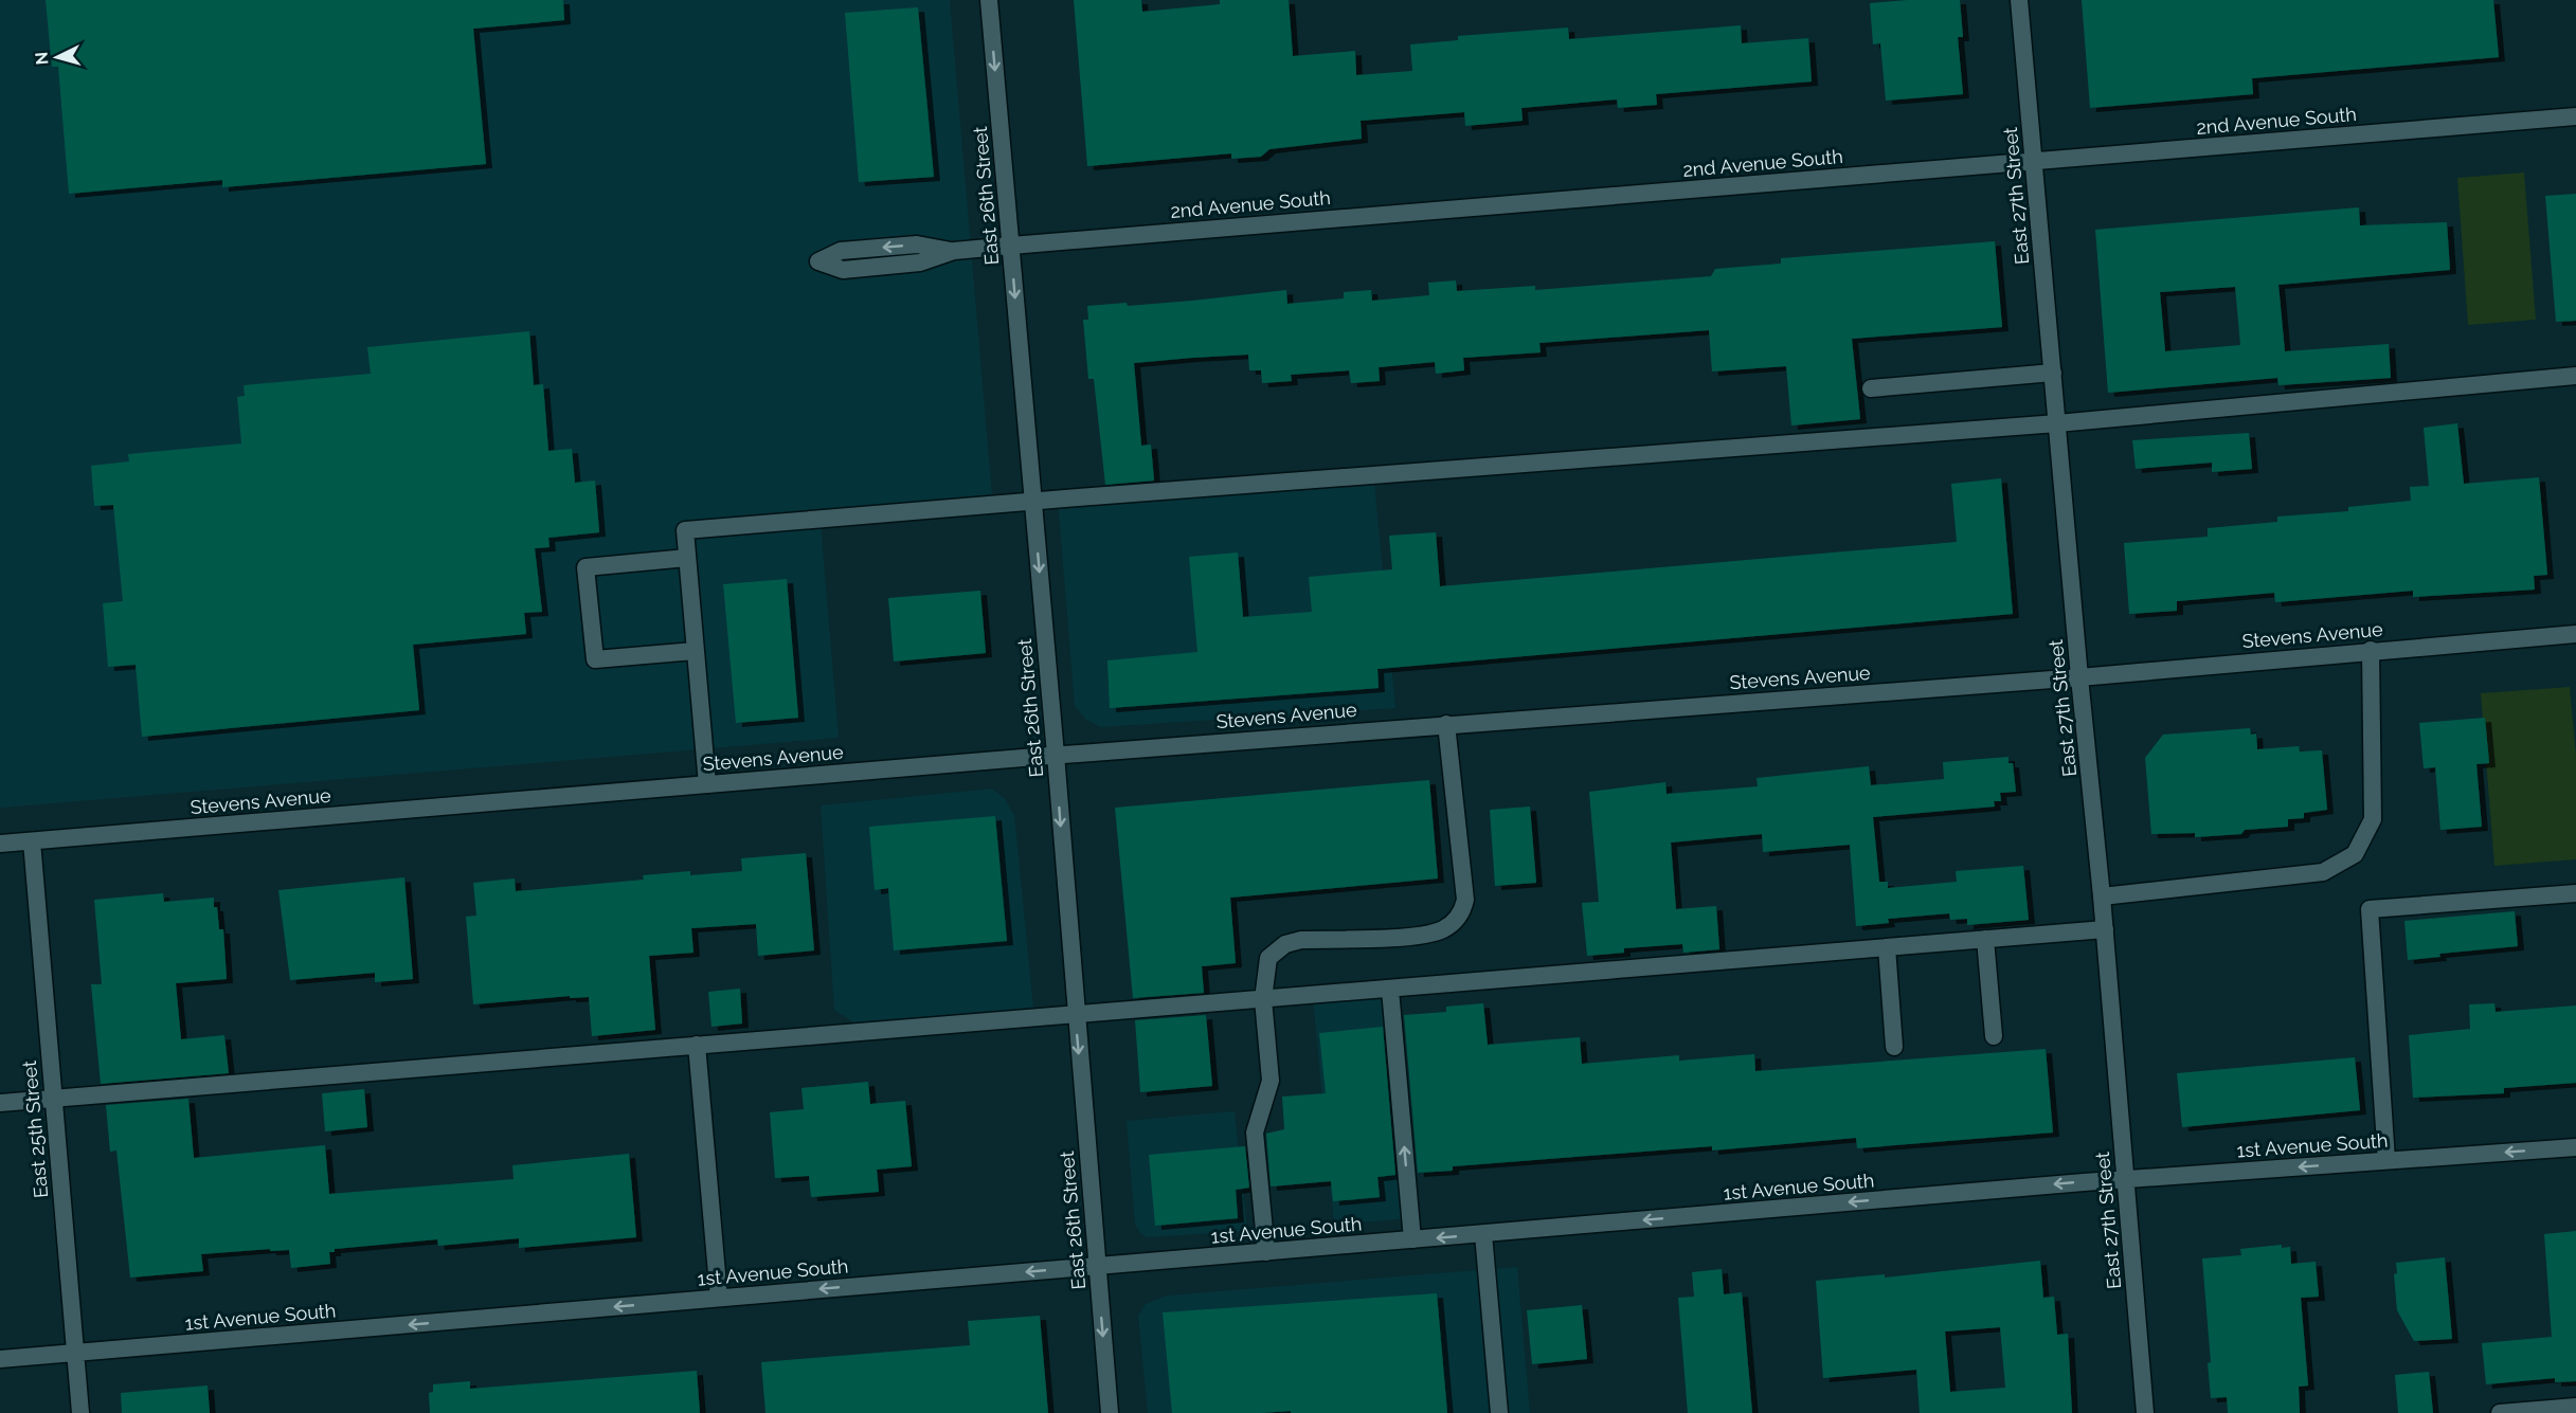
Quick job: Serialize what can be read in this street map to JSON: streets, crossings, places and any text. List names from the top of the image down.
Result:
{
  "streets": {
    "street": [
      "2nd Avenue South",
      "East 26th Street",
      "East 27th Street",
      "Stevens Avenue",
      "East 25th Street",
      "1st Avenue South"
    ]
  },
  "crossings": [
    ["2nd Avenue South", "East 26th Street"],
    ["2nd Avenue South", "East 27th Street"],
    ["East 26th Street", "Stevens Avenue"],
    ["East 26th Street", "1st Avenue South"],
    ["East 27th Street", "Stevens Avenue"],
    ["East 27th Street", "1st Avenue South"],
    ["Stevens Avenue", "East 25th Street"],
    ["East 25th Street", "1st Avenue South"]
  ],
  "one_way": ["East 26th Street", "1st Avenue South"],
  "north": "left"
}
